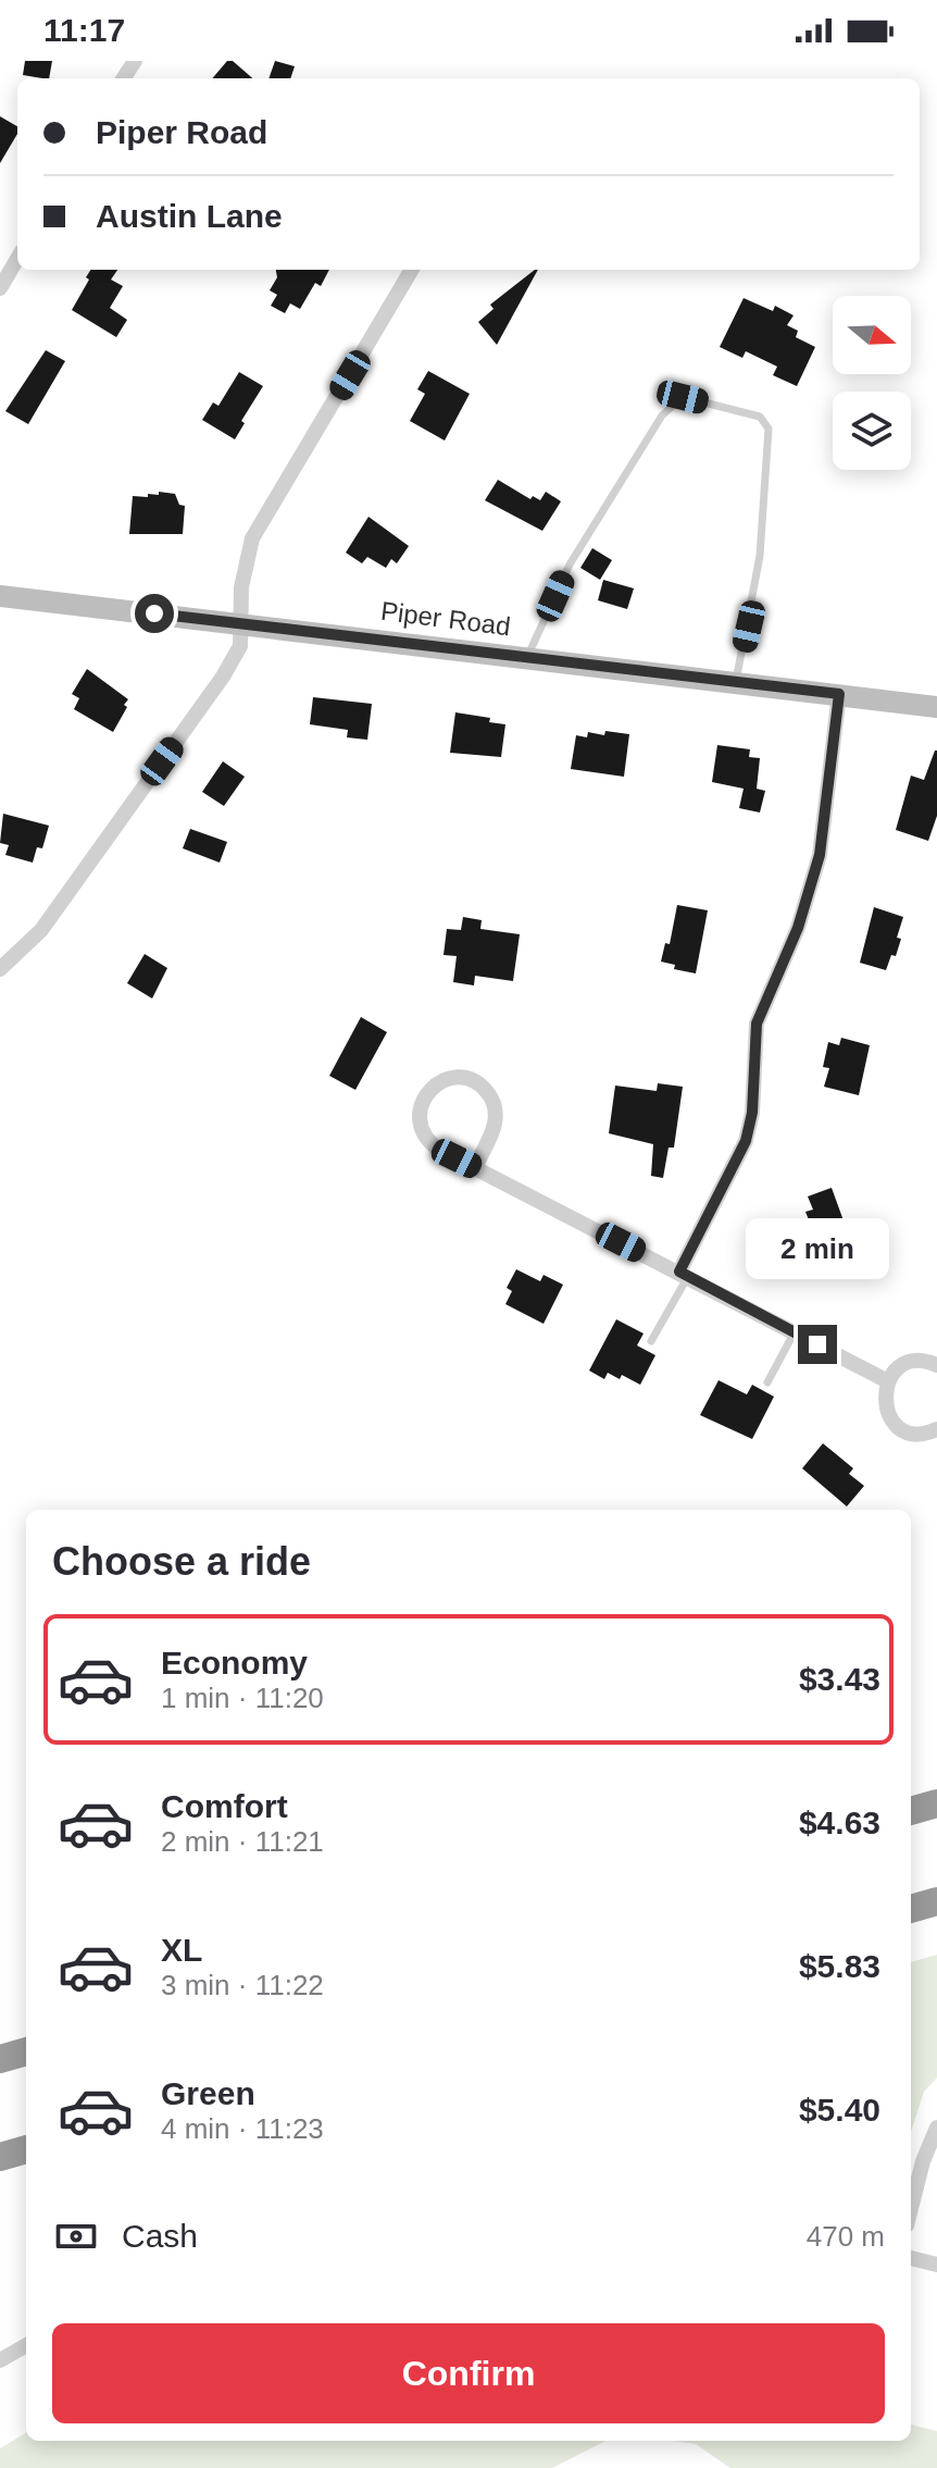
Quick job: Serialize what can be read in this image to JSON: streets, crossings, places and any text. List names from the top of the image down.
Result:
{
  "streets": {
    "street": ["Piper Road"]
  },
  "north": "right",
  "page": {
    "status": "11:17",
    "banner": ["Piper Road", "Austin Lane"],
    "bubble": "2 min",
    "heading": "Choose a ride",
    "list": [
      {
        "name": "Economy",
        "note": "1 min · 11:20",
        "value": "$3.43"
      },
      {
        "name": "Comfort",
        "note": "2 min · 11:21",
        "value": "$4.63"
      },
      {
        "name": "XL",
        "note": "3 min · 11:22",
        "value": "$5.83"
      },
      {
        "name": "Green",
        "note": "4 min · 11:23",
        "value": "$5.40"
      }
    ],
    "pay": ["Cash", "470 m"],
    "buttons": "Confirm"
  }
}
